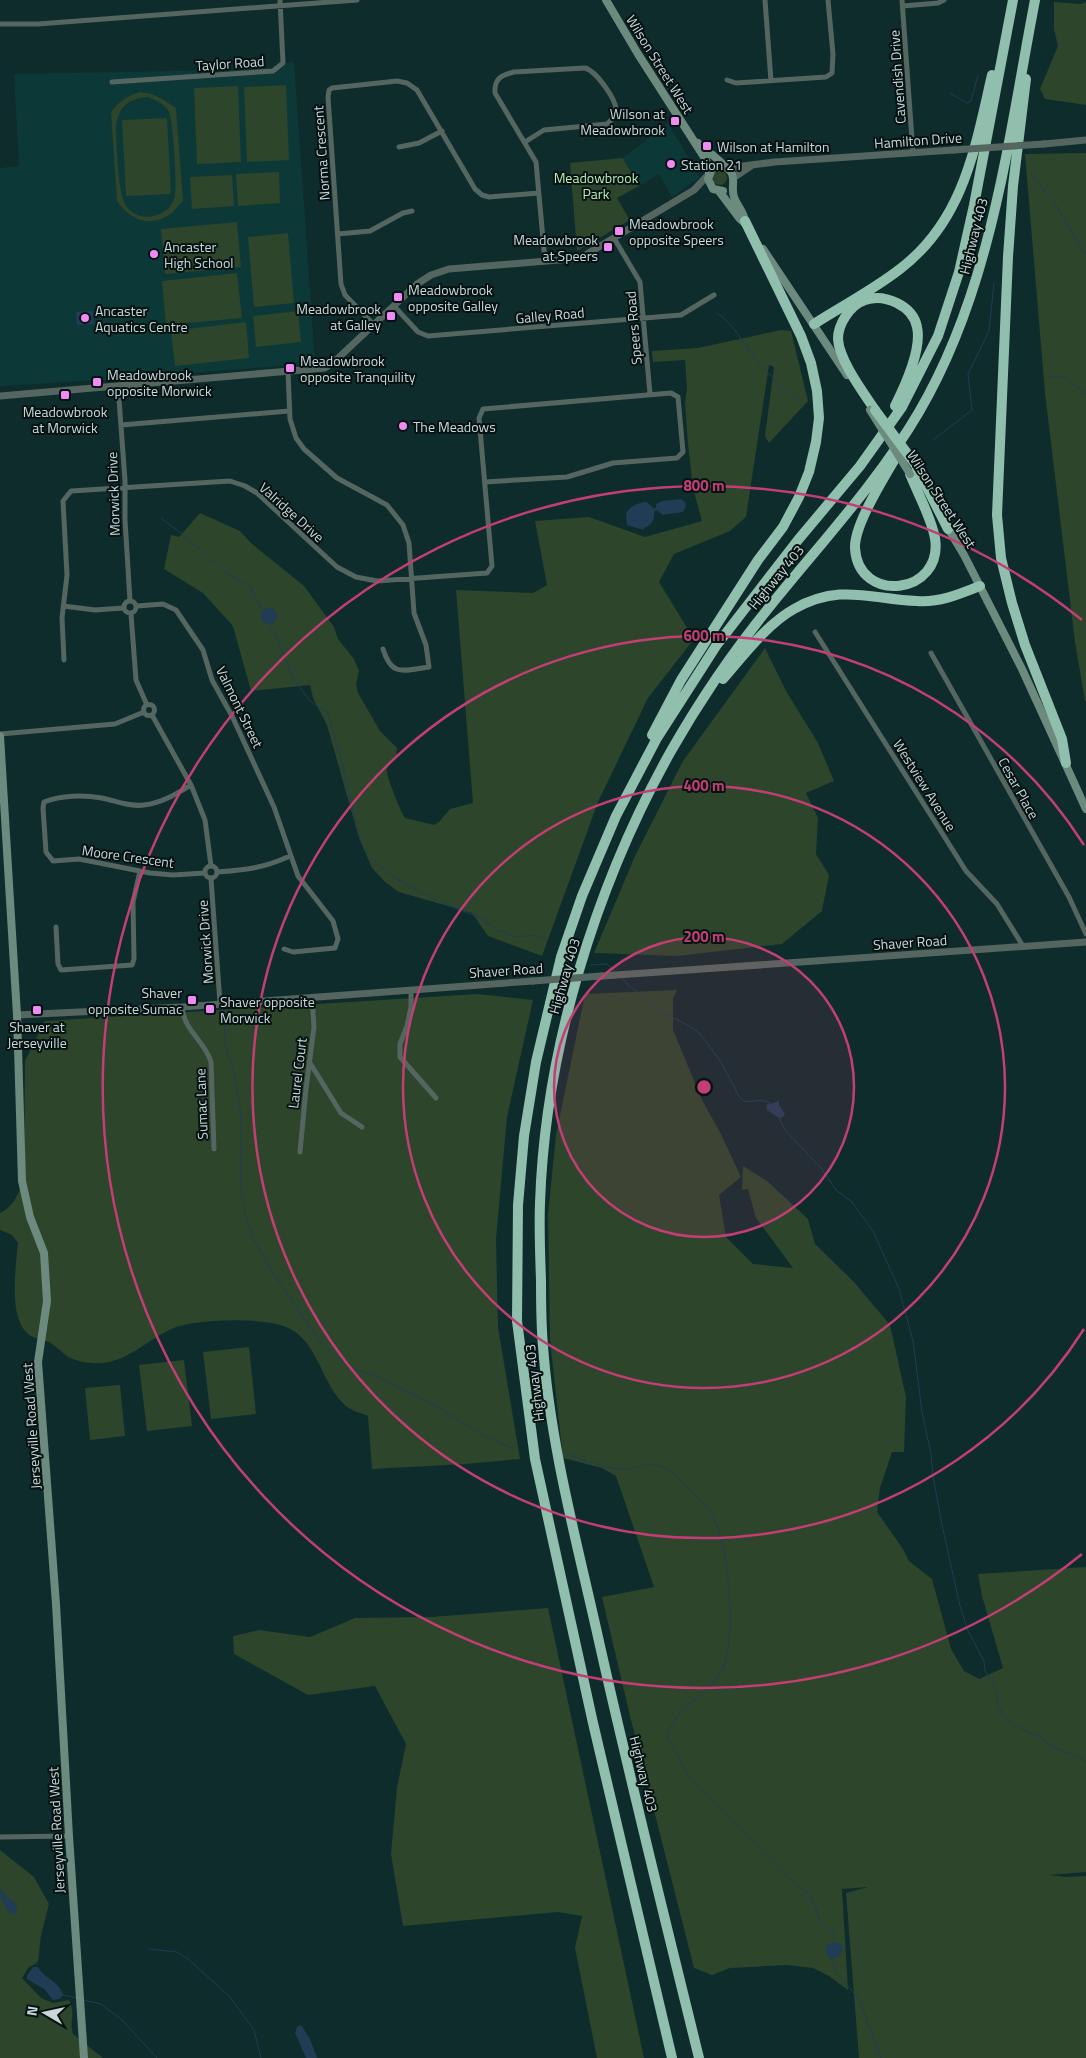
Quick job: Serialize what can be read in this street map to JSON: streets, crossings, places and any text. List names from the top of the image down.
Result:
{
  "streets": {
    "highway": ["Highway 403"],
    "main road": ["Wilson Street West", "Jerseyville Road West"],
    "street": [
      "Taylor Road",
      "Cavendish Drive",
      "Hamilton Drive",
      "Norma Crescent",
      "Galley Road",
      "Speers Road",
      "Morwick Drive",
      "Valridge Drive",
      "Valmont Street",
      "Westview Avenue",
      "Cesar Place",
      "Moore Crescent",
      "Shaver Road",
      "Laurel Court",
      "Sumac Lane"
    ]
  },
  "crossings": [
    ["Wilson Street West", "Hamilton Drive"],
    ["Cavendish Drive", "Hamilton Drive"],
    ["Galley Road", "Speers Road"],
    ["Speers Road", "Valridge Drive"],
    ["Morwick Drive", "Valridge Drive"],
    ["Morwick Drive", "Valmont Street"],
    ["Morwick Drive", "Moore Crescent"],
    ["Morwick Drive", "Shaver Road"],
    ["Westview Avenue", "Shaver Road"],
    ["Shaver Road", "Laurel Court"],
    ["Shaver Road", "Sumac Lane"],
    ["Shaver Road", "Jerseyville Road West"]
  ],
  "parks": ["Meadowbrook Park"],
  "places": {
    "transit": [
      "Wilson at Meadowbrook",
      "Wilson at Hamilton",
      "Meadowbrook opposite Speers",
      "Meadowbrook at Speers",
      "Meadowbrook opposite Galley",
      "Meadowbrook at Galley",
      "Meadowbrook opposite Tranquility",
      "Meadowbrook opposite Morwick",
      "Meadowbrook at Morwick",
      "Shaver opposite Sumac",
      "Shaver opposite Morwick",
      "Shaver at Jerseyville"
    ],
    "other": [
      "Station 21",
      "Ancaster High School",
      "Ancaster Aquatics Centre",
      "The Meadows"
    ]
  },
  "north": "left",
  "rings": [
    "800 m",
    "600 m",
    "400 m",
    "200 m"
  ]
}
